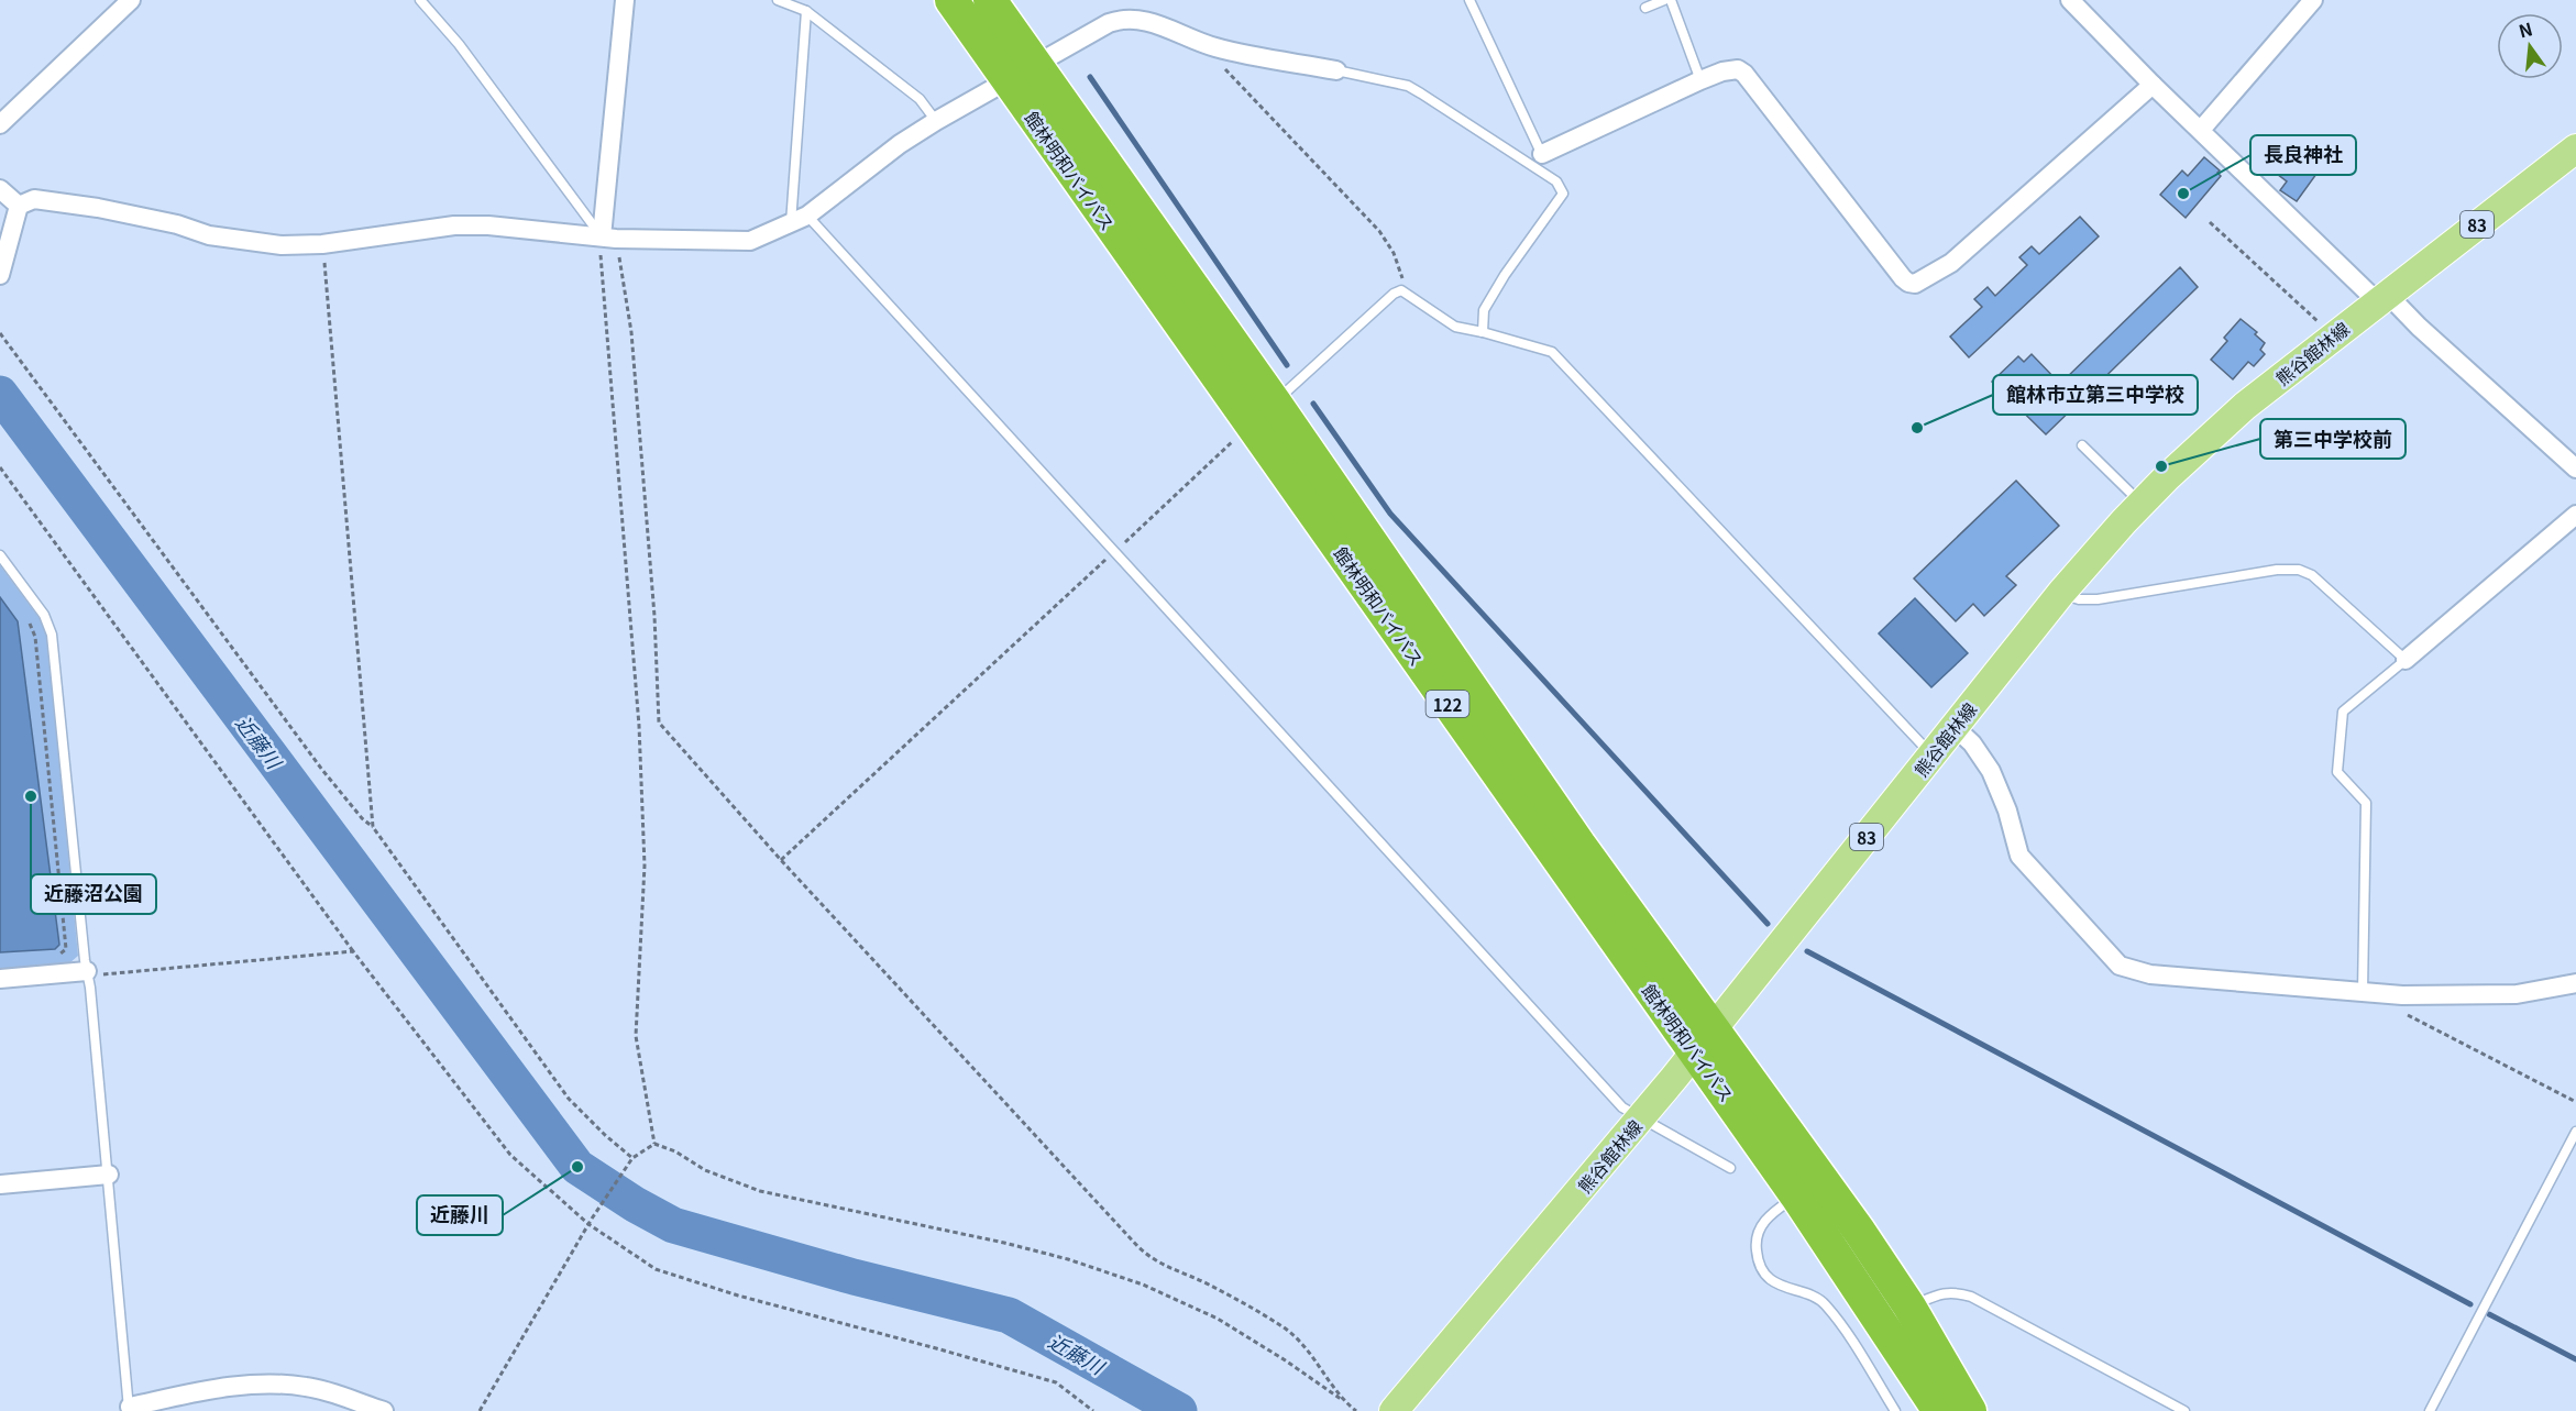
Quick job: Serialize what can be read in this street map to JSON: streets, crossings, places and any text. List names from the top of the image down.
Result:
{
  "streets": {
    "highway": ["館林明和バイパス", "122"],
    "main road": ["83", "熊谷館林線"]
  },
  "crossings": [
    ["館林明和バイパス", "熊谷館林線"]
  ],
  "water": ["近藤川"],
  "places": [
    "長良神社",
    "館林市立第三中学校",
    "第三中学校前",
    "近藤沼公園",
    "近藤川"
  ],
  "north": "top"
}
